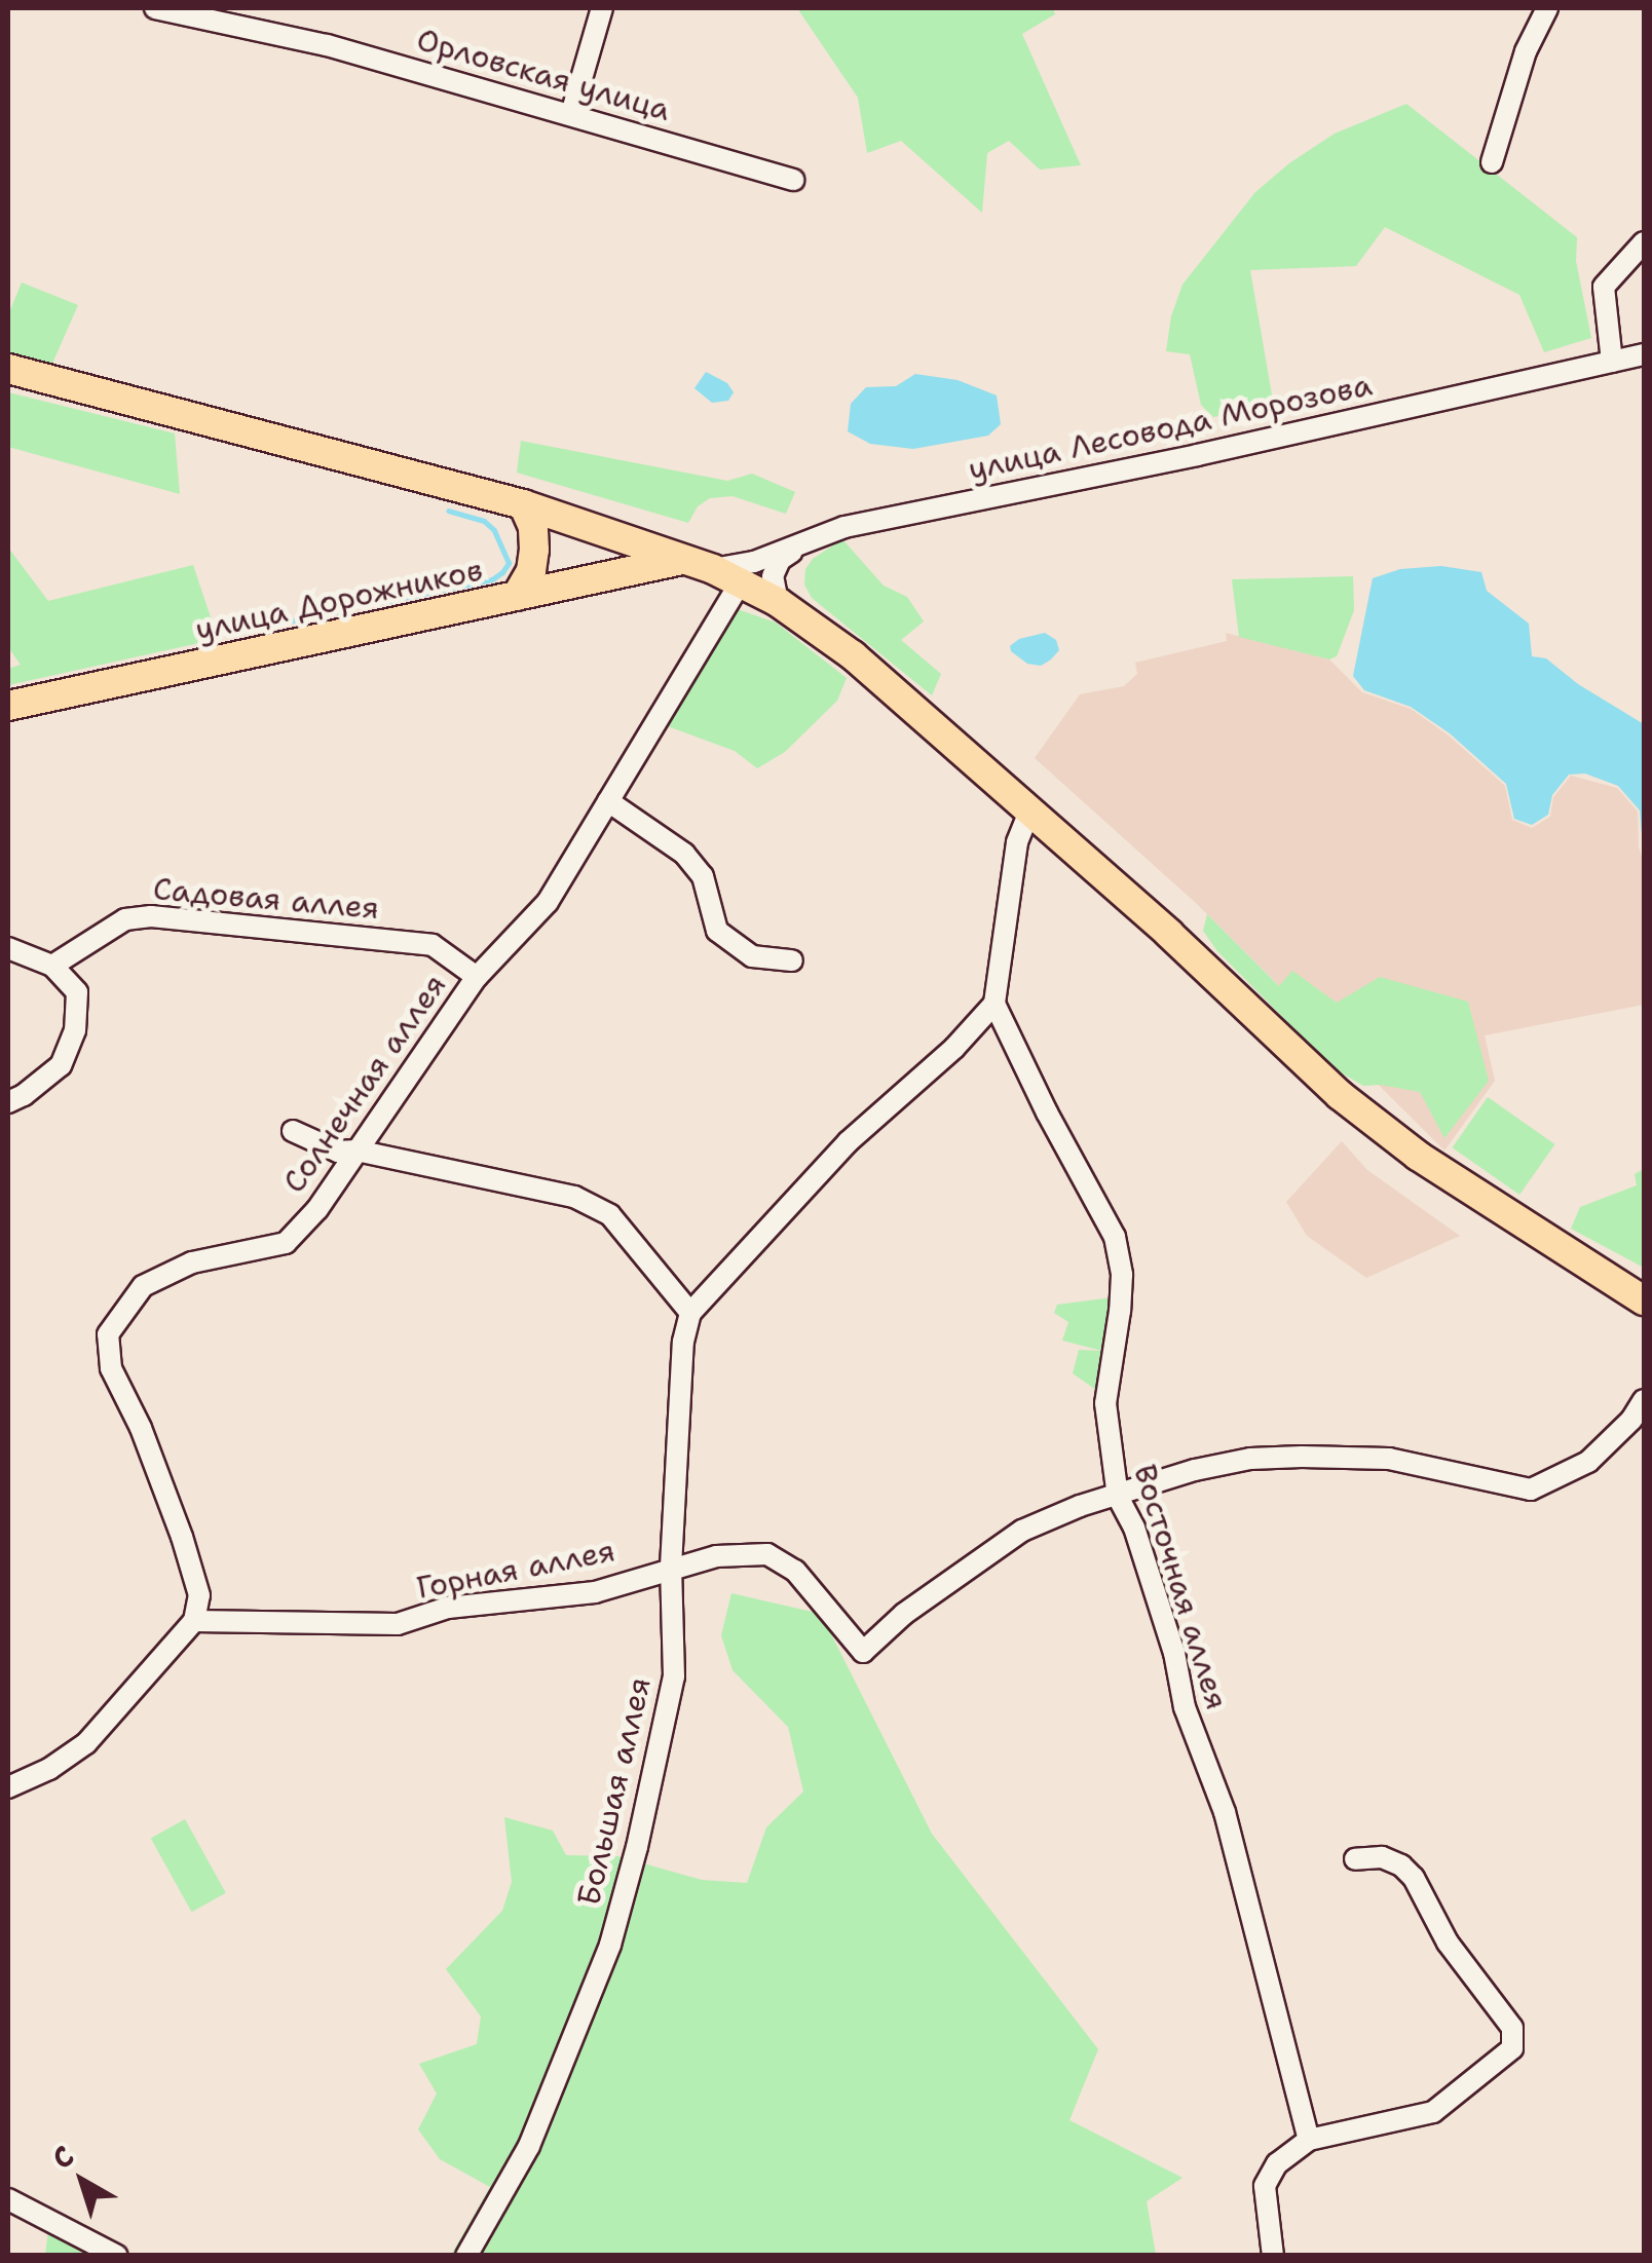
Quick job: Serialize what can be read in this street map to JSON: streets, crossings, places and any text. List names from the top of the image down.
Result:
{
  "streets": {
    "main road": ["улица Дорожников"],
    "street": [
      "Орловская улица",
      "улица Лесовода Морозова",
      "Садовая аллея",
      "Солнечная аллея",
      "Горная аллея",
      "Восточная аллея",
      "Большая аллея"
    ]
  },
  "crossings": [
    ["Садовая аллея", "Солнечная аллея"],
    ["Солнечная аллея", "Горная аллея"],
    ["Горная аллея", "Восточная аллея"],
    ["Горная аллея", "Большая аллея"]
  ],
  "north": "top left"
}
